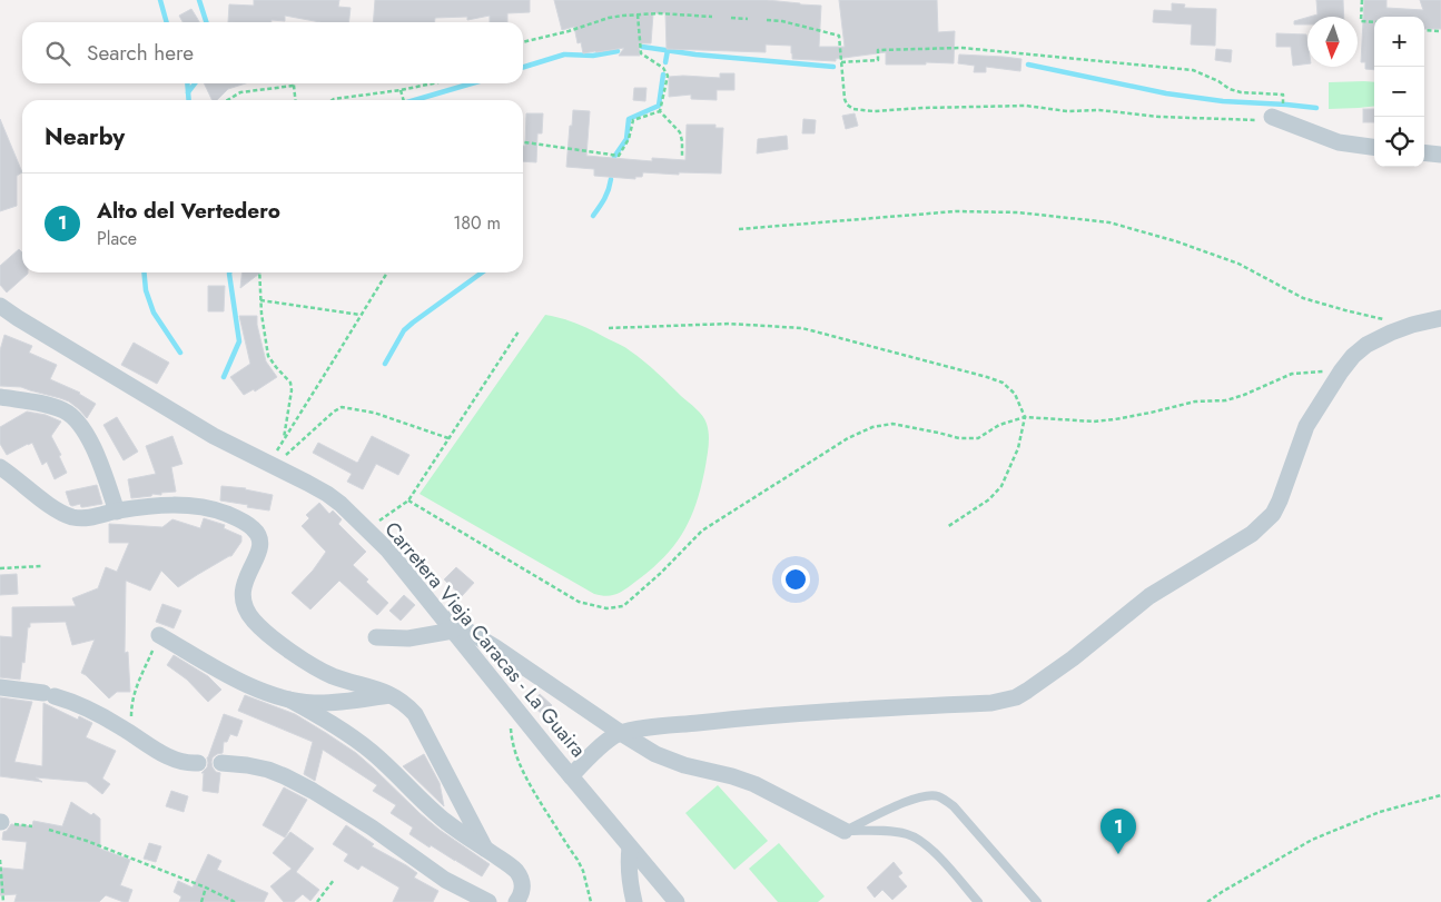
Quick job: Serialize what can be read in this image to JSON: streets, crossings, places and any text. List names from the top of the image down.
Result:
{
  "streets": {
    "street": ["Carretera Vieja Caracas - La Guaira"]
  },
  "north": "bottom",
  "page": {
    "map_buttons": ["+", "−"],
    "search": "Search here",
    "heading": "Nearby",
    "list": [
      {
        "mark": "1",
        "name": "Alto del Vertedero",
        "note": "Place",
        "value": "180 m"
      }
    ],
    "pins": "1"
  }
}
